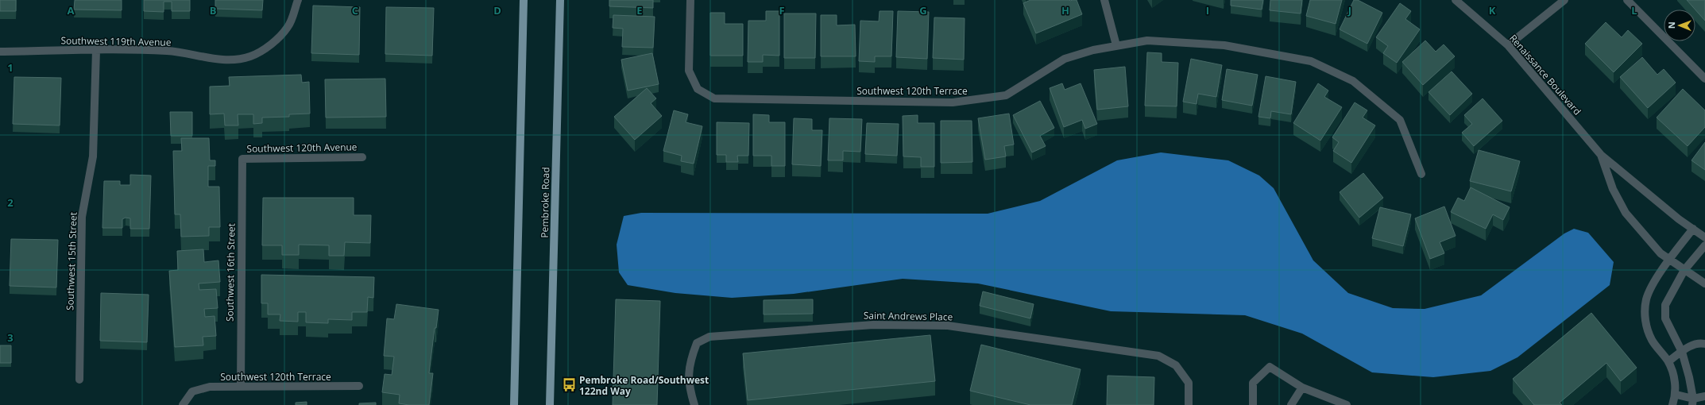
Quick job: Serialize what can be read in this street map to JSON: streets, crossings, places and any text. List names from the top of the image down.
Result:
{
  "streets": {
    "main road": ["Pembroke Road"],
    "street": [
      "Southwest 119th Avenue",
      "Renaissance Boulevard",
      "Southwest 120th Terrace",
      "Southwest 120th Avenue",
      "Southwest 15th Street",
      "Southwest 16th Street",
      "Saint Andrews Place"
    ]
  },
  "crossings": [
    ["Southwest 119th Avenue", "Southwest 15th Street"],
    ["Southwest 120th Terrace", "Southwest 16th Street"],
    ["Southwest 120th Avenue", "Southwest 16th Street"]
  ],
  "places": {
    "bus stop": ["Pembroke Road/Southwest 122nd Way"]
  },
  "north": "left",
  "grid": {
    "columns": [
      "A",
      "B",
      "C",
      "D",
      "E",
      "F",
      "G",
      "H",
      "I",
      "J",
      "K",
      "L"
    ],
    "rows": ["1", "2", "3"]
  }
}
